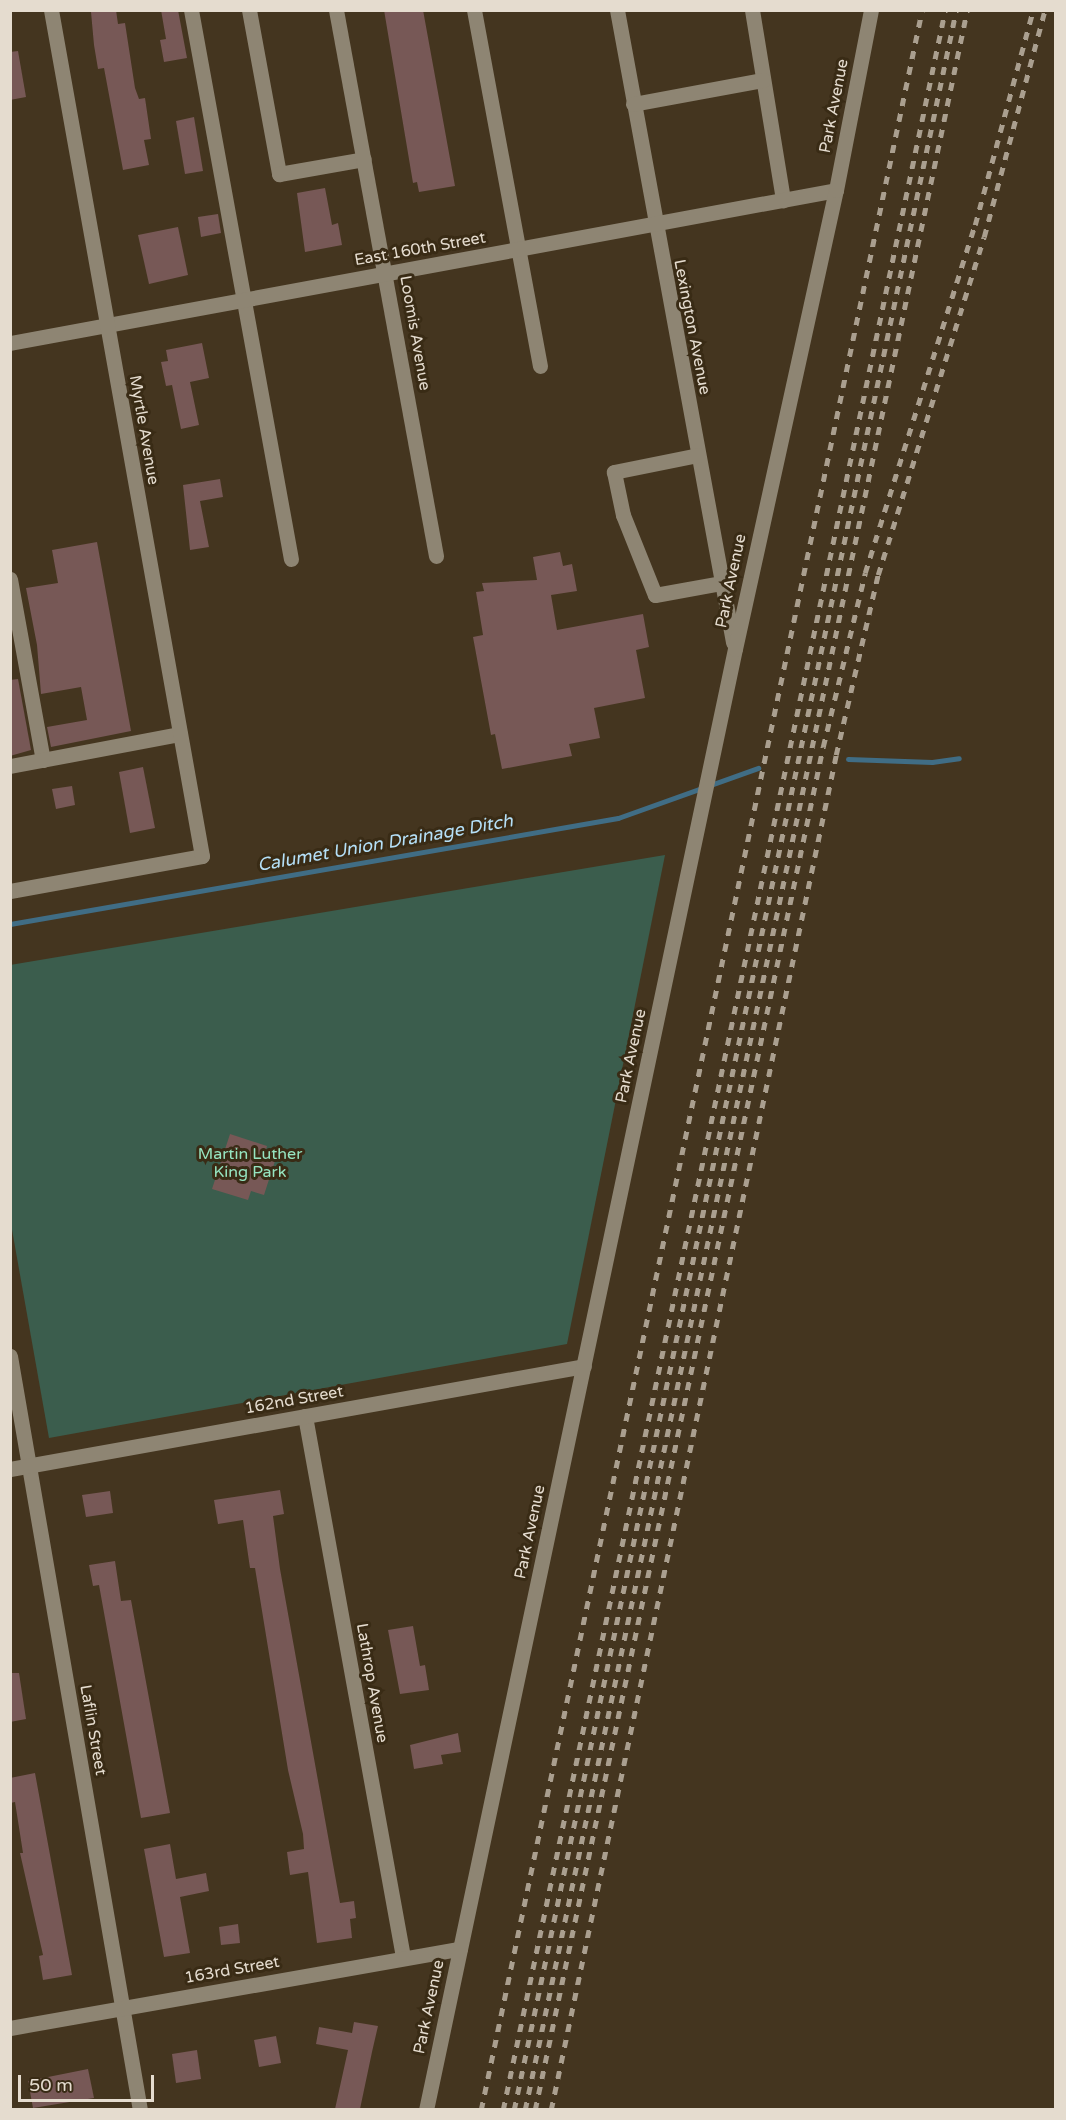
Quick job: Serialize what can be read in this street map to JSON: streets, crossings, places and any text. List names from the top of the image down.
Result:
{
  "streets": {
    "street": [
      "Park Avenue",
      "East 160th Street",
      "Lexington Avenue",
      "Loomis Avenue",
      "Myrtle Avenue",
      "162nd Street",
      "Lathrop Avenue",
      "Laflin Street",
      "163rd Street"
    ]
  },
  "crossings": [
    ["Park Avenue", "East 160th Street"],
    ["Park Avenue", "Lexington Avenue"],
    ["Park Avenue", "162nd Street"],
    ["Park Avenue", "163rd Street"],
    ["East 160th Street", "Lexington Avenue"],
    ["East 160th Street", "Loomis Avenue"],
    ["East 160th Street", "Myrtle Avenue"],
    ["162nd Street", "Lathrop Avenue"],
    ["162nd Street", "Laflin Street"],
    ["Lathrop Avenue", "163rd Street"],
    ["Laflin Street", "163rd Street"]
  ],
  "water": ["Calumet Union Drainage Ditch"],
  "parks": ["Martin Luther King Park"],
  "scale_bar": "50 m"
}
